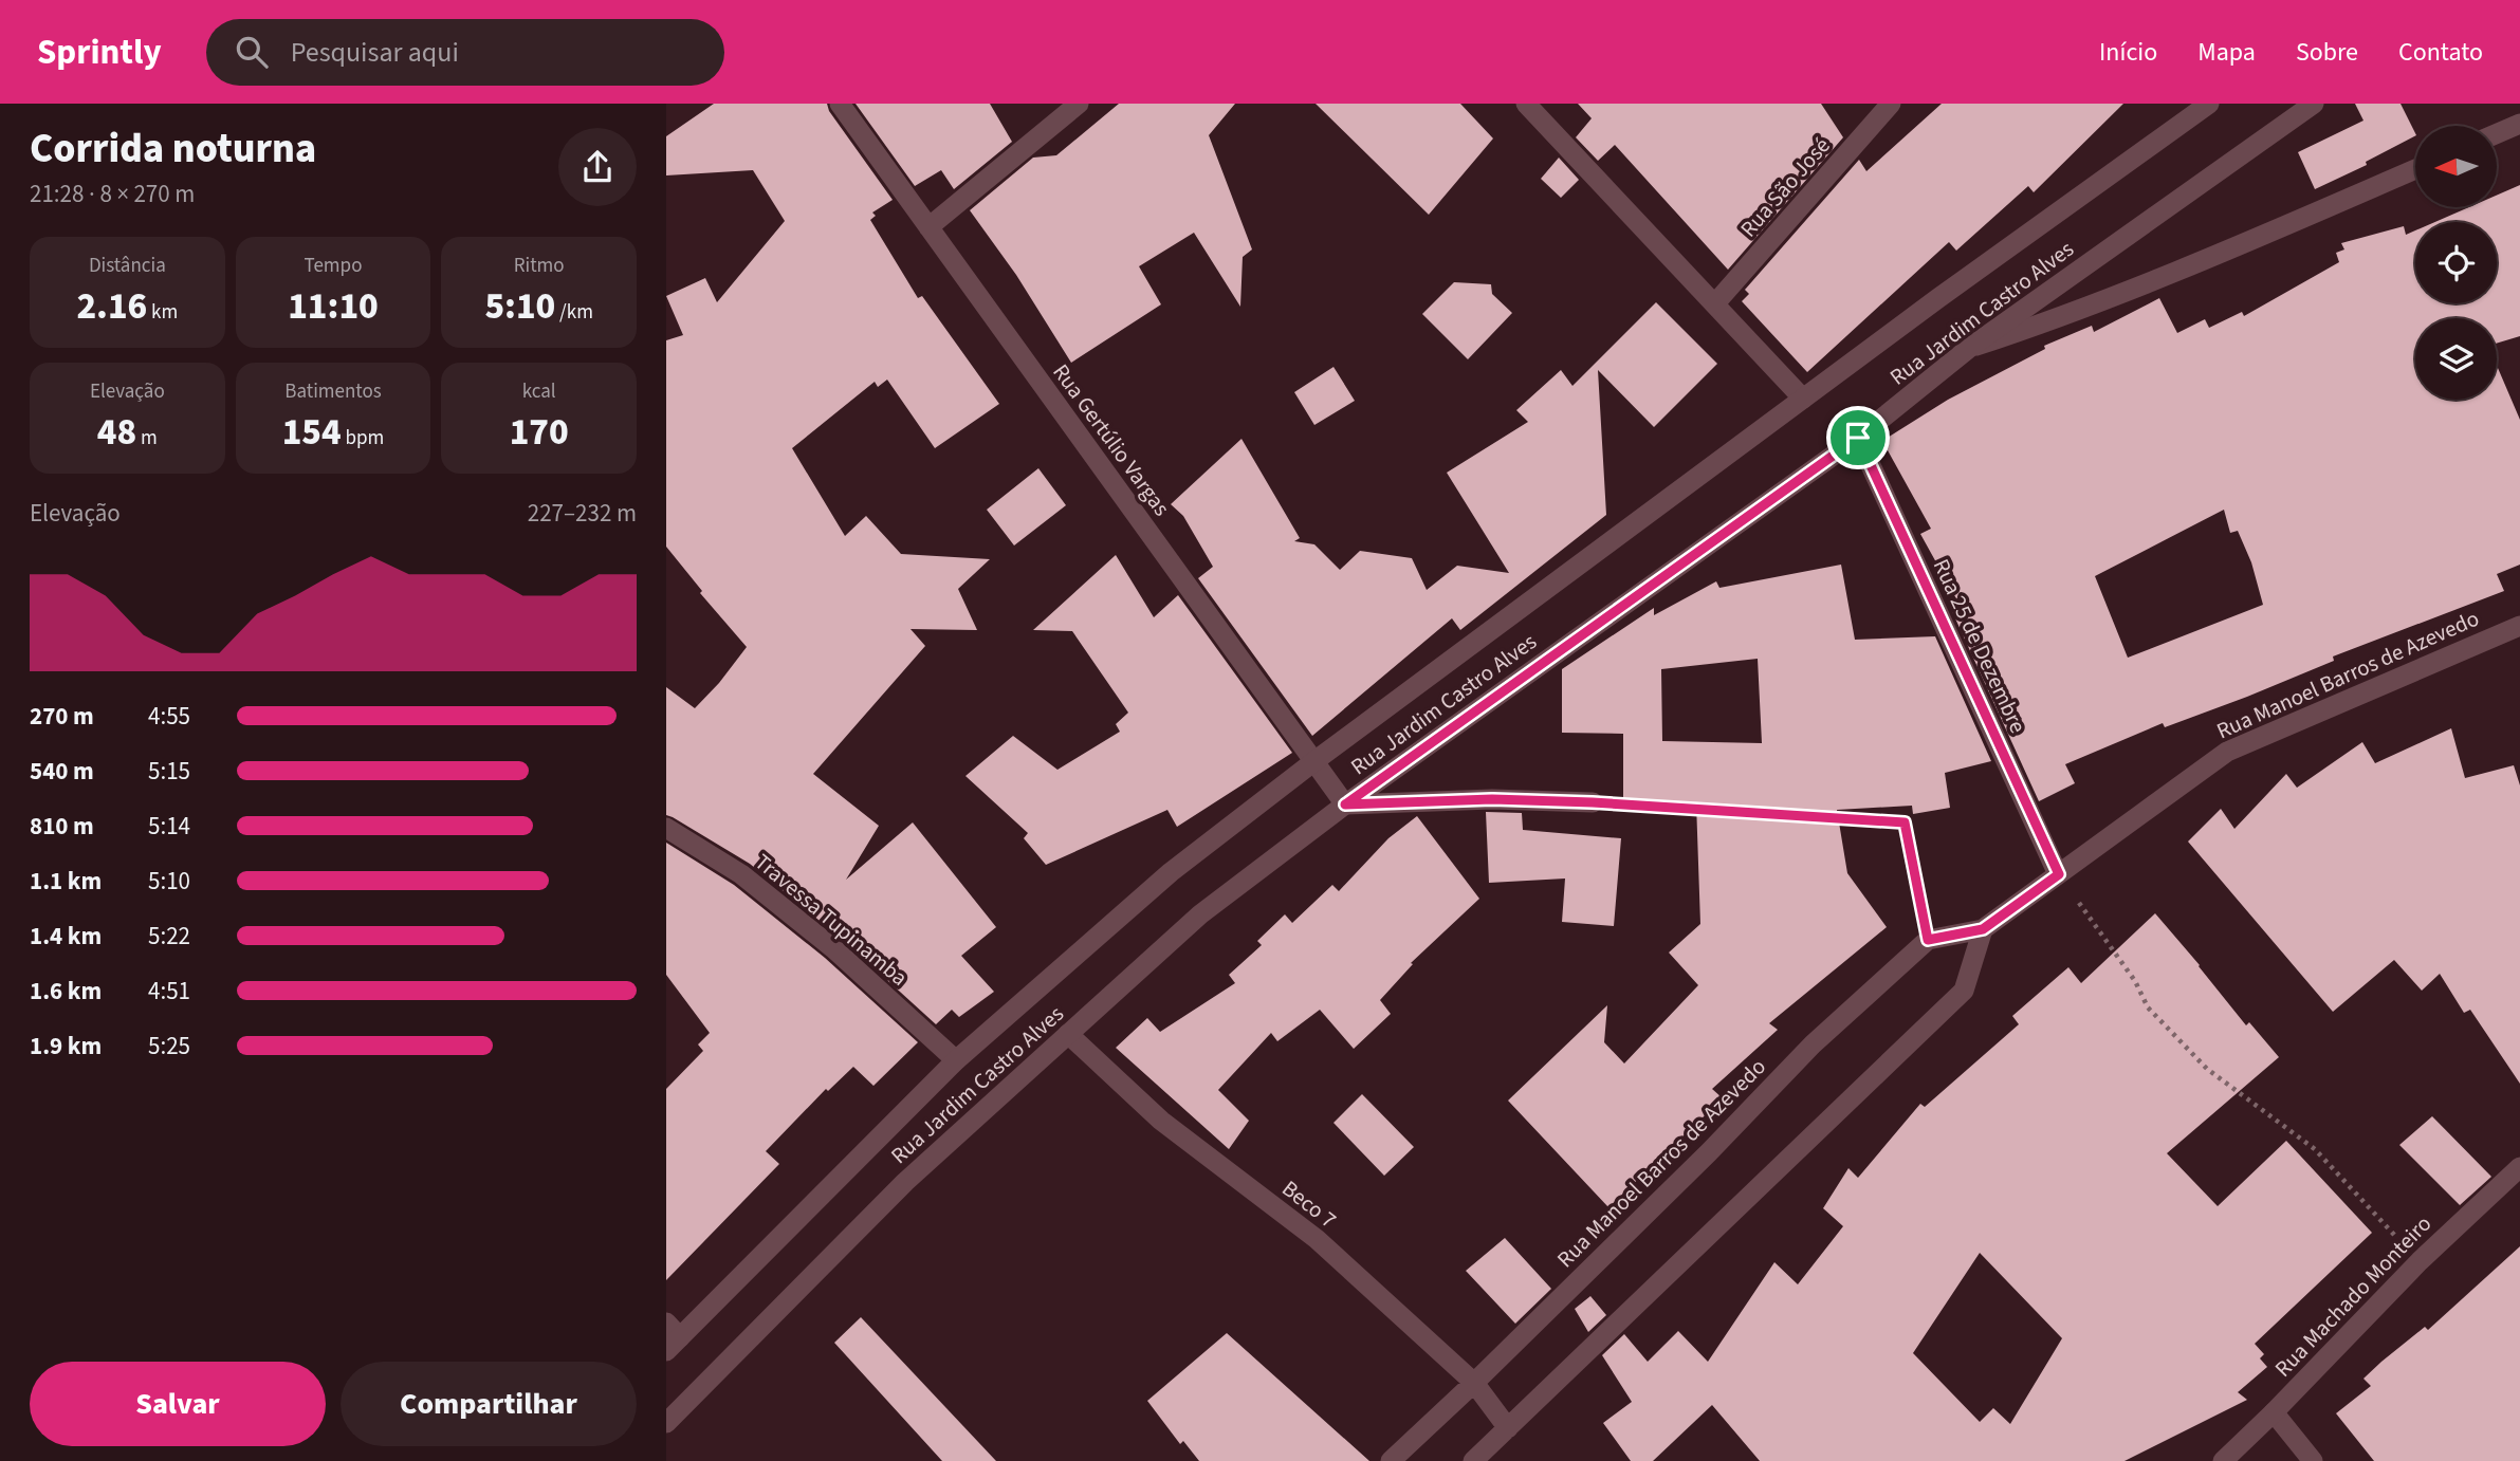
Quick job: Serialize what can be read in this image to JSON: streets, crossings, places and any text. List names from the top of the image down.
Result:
{
  "streets": {
    "street": [
      "Rua São José",
      "Rua Jardim Castro Alves",
      "Rua Gertúlio Vargas",
      "Rua 25 de Dezembre",
      "Rua Manoel Barros de Azevedo",
      "Travessa Tupinamba",
      "Beco 7",
      "Rua Machado Monteiro"
    ]
  },
  "crossings": [
    ["Rua Jardim Castro Alves", "Rua Gertúlio Vargas"],
    ["Rua Jardim Castro Alves", "Rua 25 de Dezembre"],
    ["Rua Jardim Castro Alves", "Travessa Tupinamba"],
    ["Rua Jardim Castro Alves", "Beco 7"],
    ["Rua 25 de Dezembre", "Rua Manoel Barros de Azevedo"],
    ["Rua Manoel Barros de Azevedo", "Beco 7"]
  ],
  "north": "left",
  "page": {
    "header": "Sprintly",
    "search": "Pesquisar aqui",
    "nav": [
      "Início",
      "Mapa",
      "Sobre",
      "Contato"
    ],
    "heading": ["Corrida noturna", "21:28 · 8 × 270 m"],
    "stats": [
      ["Distância", "2.16 km"],
      ["Tempo", "11:10"],
      ["Ritmo", "5:10 /km"],
      ["Elevação", "48 m"],
      ["Batimentos", "154 bpm"],
      ["kcal", "170"]
    ],
    "chart": ["Elevação", "227–232 m"],
    "list": [
      {
        "name": "270 m",
        "note": "4:55"
      },
      {
        "name": "540 m",
        "note": "5:15"
      },
      {
        "name": "810 m",
        "note": "5:14"
      },
      {
        "name": "1.1 km",
        "note": "5:10"
      },
      {
        "name": "1.4 km",
        "note": "5:22"
      },
      {
        "name": "1.6 km",
        "note": "4:51"
      },
      {
        "name": "1.9 km",
        "note": "5:25"
      }
    ],
    "buttons": ["Salvar", "Compartilhar"]
  }
}
